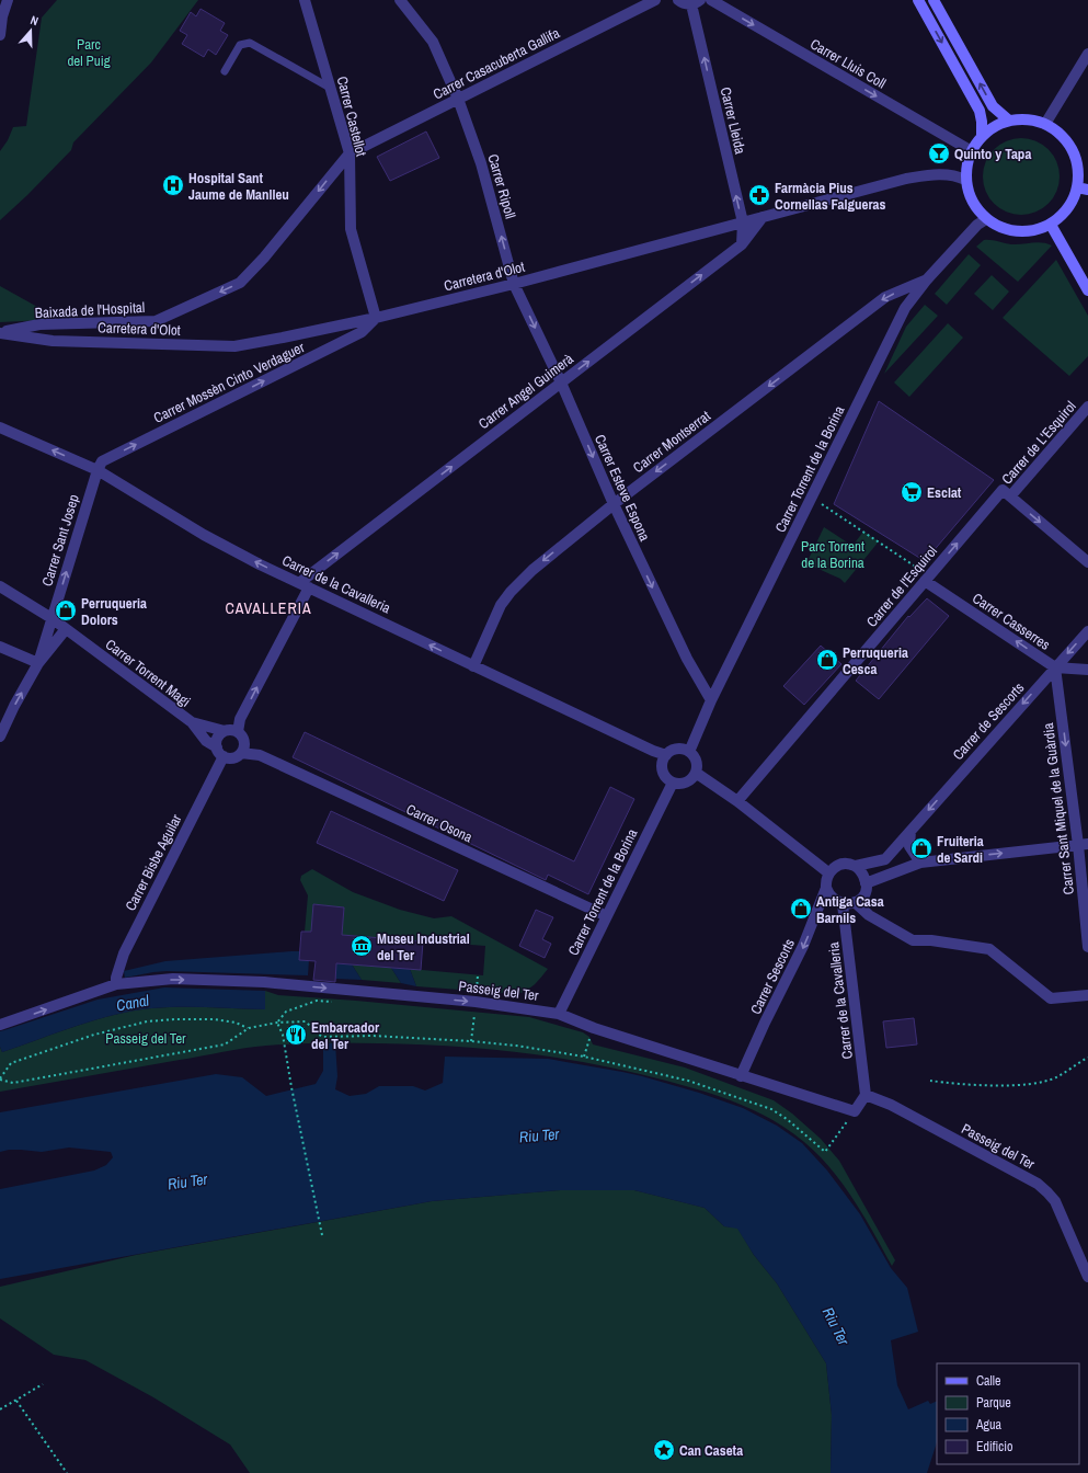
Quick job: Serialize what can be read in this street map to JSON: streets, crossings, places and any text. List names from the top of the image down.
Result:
{
  "streets": {
    "street": [
      "Carrer Casacuberta Gallifa",
      "Carrer Lluis Coll",
      "Carrer Castellot",
      "Carrer Lleida",
      "Carrer Ripoll",
      "Carretera d'Olot",
      "Baixada de l'Hospital",
      "Carrer Mossèn Cinto Verdaguer",
      "Carrer Angel Guimerà",
      "Carrer Montserrat",
      "Carrer de L'Esquirol",
      "Carrer Torrent de la Borina",
      "Carrer Esteve Espona",
      "Carrer Sant Josep",
      "Carrer de la Cavalleria",
      "Carrer de l'Esquirol",
      "Carrer Casserres",
      "Carrer Torrent Magi",
      "Carrer de Sescorts",
      "Carrer Sant Miquel de la Guàrdia",
      "Carrer Osona",
      "Carrer Bisbe Aguilar",
      "Carrer Sescorts",
      "Passeig del Ter"
    ]
  },
  "crossings": [
    ["Carrer Casacuberta Gallifa", "Carrer Castellot"],
    ["Carrer Casacuberta Gallifa", "Carrer Ripoll"],
    ["Carrer Casacuberta Gallifa", "Baixada de l'Hospital"],
    ["Carrer Lluis Coll", "Carretera d'Olot"],
    ["Carrer Lluis Coll", "Carrer Torrent de la Borina"],
    ["Carrer Castellot", "Carretera d'Olot"],
    ["Carrer Castellot", "Baixada de l'Hospital"],
    ["Carrer Castellot", "Carrer Mossèn Cinto Verdaguer"],
    ["Carrer Lleida", "Carretera d'Olot"],
    ["Carrer Lleida", "Carrer Angel Guimerà"],
    ["Carrer Ripoll", "Carretera d'Olot"],
    ["Carrer Ripoll", "Carrer Esteve Espona"],
    ["Carretera d'Olot", "Baixada de l'Hospital"],
    ["Carretera d'Olot", "Carrer Mossèn Cinto Verdaguer"],
    ["Carretera d'Olot", "Carrer Angel Guimerà"],
    ["Carretera d'Olot", "Carrer Torrent de la Borina"],
    ["Carretera d'Olot", "Carrer Esteve Espona"],
    ["Carrer Mossèn Cinto Verdaguer", "Carrer Sant Josep"],
    ["Carrer Mossèn Cinto Verdaguer", "Carrer de la Cavalleria"],
    ["Carrer Angel Guimerà", "Carrer Esteve Espona"],
    ["Carrer Angel Guimerà", "Carrer de la Cavalleria"],
    ["Carrer Montserrat", "Carrer Torrent de la Borina"],
    ["Carrer Montserrat", "Carrer Esteve Espona"],
    ["Carrer Montserrat", "Carrer de la Cavalleria"],
    ["Carrer de L'Esquirol", "Carrer de l'Esquirol"],
    ["Carrer Torrent de la Borina", "Carrer Esteve Espona"],
    ["Carrer Torrent de la Borina", "Carrer de la Cavalleria"],
    ["Carrer Torrent de la Borina", "Carrer Osona"],
    ["Carrer Torrent de la Borina", "Passeig del Ter"],
    ["Carrer Sant Josep", "Carrer de la Cavalleria"],
    ["Carrer Sant Josep", "Carrer Torrent Magi"],
    ["Carrer de la Cavalleria", "Carrer de Sescorts"],
    ["Carrer de la Cavalleria", "Carrer Sescorts"],
    ["Carrer de la Cavalleria", "Passeig del Ter"],
    ["Carrer de l'Esquirol", "Carrer Casserres"],
    ["Carrer Casserres", "Carrer de Sescorts"],
    ["Carrer Casserres", "Carrer Sant Miquel de la Guàrdia"],
    ["Carrer Torrent Magi", "Carrer Osona"],
    ["Carrer Torrent Magi", "Carrer Bisbe Aguilar"],
    ["Carrer de Sescorts", "Carrer Sant Miquel de la Guàrdia"],
    ["Carrer de Sescorts", "Carrer Sescorts"],
    ["Carrer Osona", "Carrer Bisbe Aguilar"],
    ["Carrer Bisbe Aguilar", "Passeig del Ter"],
    ["Carrer Sescorts", "Passeig del Ter"]
  ],
  "one_way": [
    "Carrer Lluis Coll",
    "Carrer Lleida",
    "Carrer Ripoll",
    "Baixada de l'Hospital",
    "Carrer Mossèn Cinto Verdaguer",
    "Carrer Angel Guimerà",
    "Carrer Montserrat",
    "Carrer Esteve Espona",
    "Carrer Sant Josep",
    "Carrer de la Cavalleria",
    "Carrer Casserres",
    "Carrer de Sescorts",
    "Carrer Sant Miquel de la Guàrdia",
    "Carrer Sescorts",
    "Passeig del Ter"
  ],
  "districts": ["CAVALLERIA"],
  "water": ["Canal", "Riu Ter"],
  "parks": ["Parc del Puig", "Parc Torrent de la Borina", "Passeig del Ter"],
  "places": {
    "bar": ["Quinto y Tapa"],
    "hospital": ["Hospital Sant Jaume de Manlleu"],
    "pharmacy": ["Farmàcia Pius Cornellas Falgueras"],
    "supermarket": ["Esclat"],
    "shop": [
      "Perruqueria Dolors",
      "Perruqueria Cesca",
      "Fruiteria de Sardi",
      "Antiga Casa Barnils"
    ],
    "museum": ["Museu Industrial del Ter"],
    "restaurant": ["Embarcador del Ter"],
    "place": ["Can Caseta"]
  },
  "legend": [
    "Calle",
    "Parque",
    "Agua",
    "Edificio"
  ],
  "north": "top"
}
